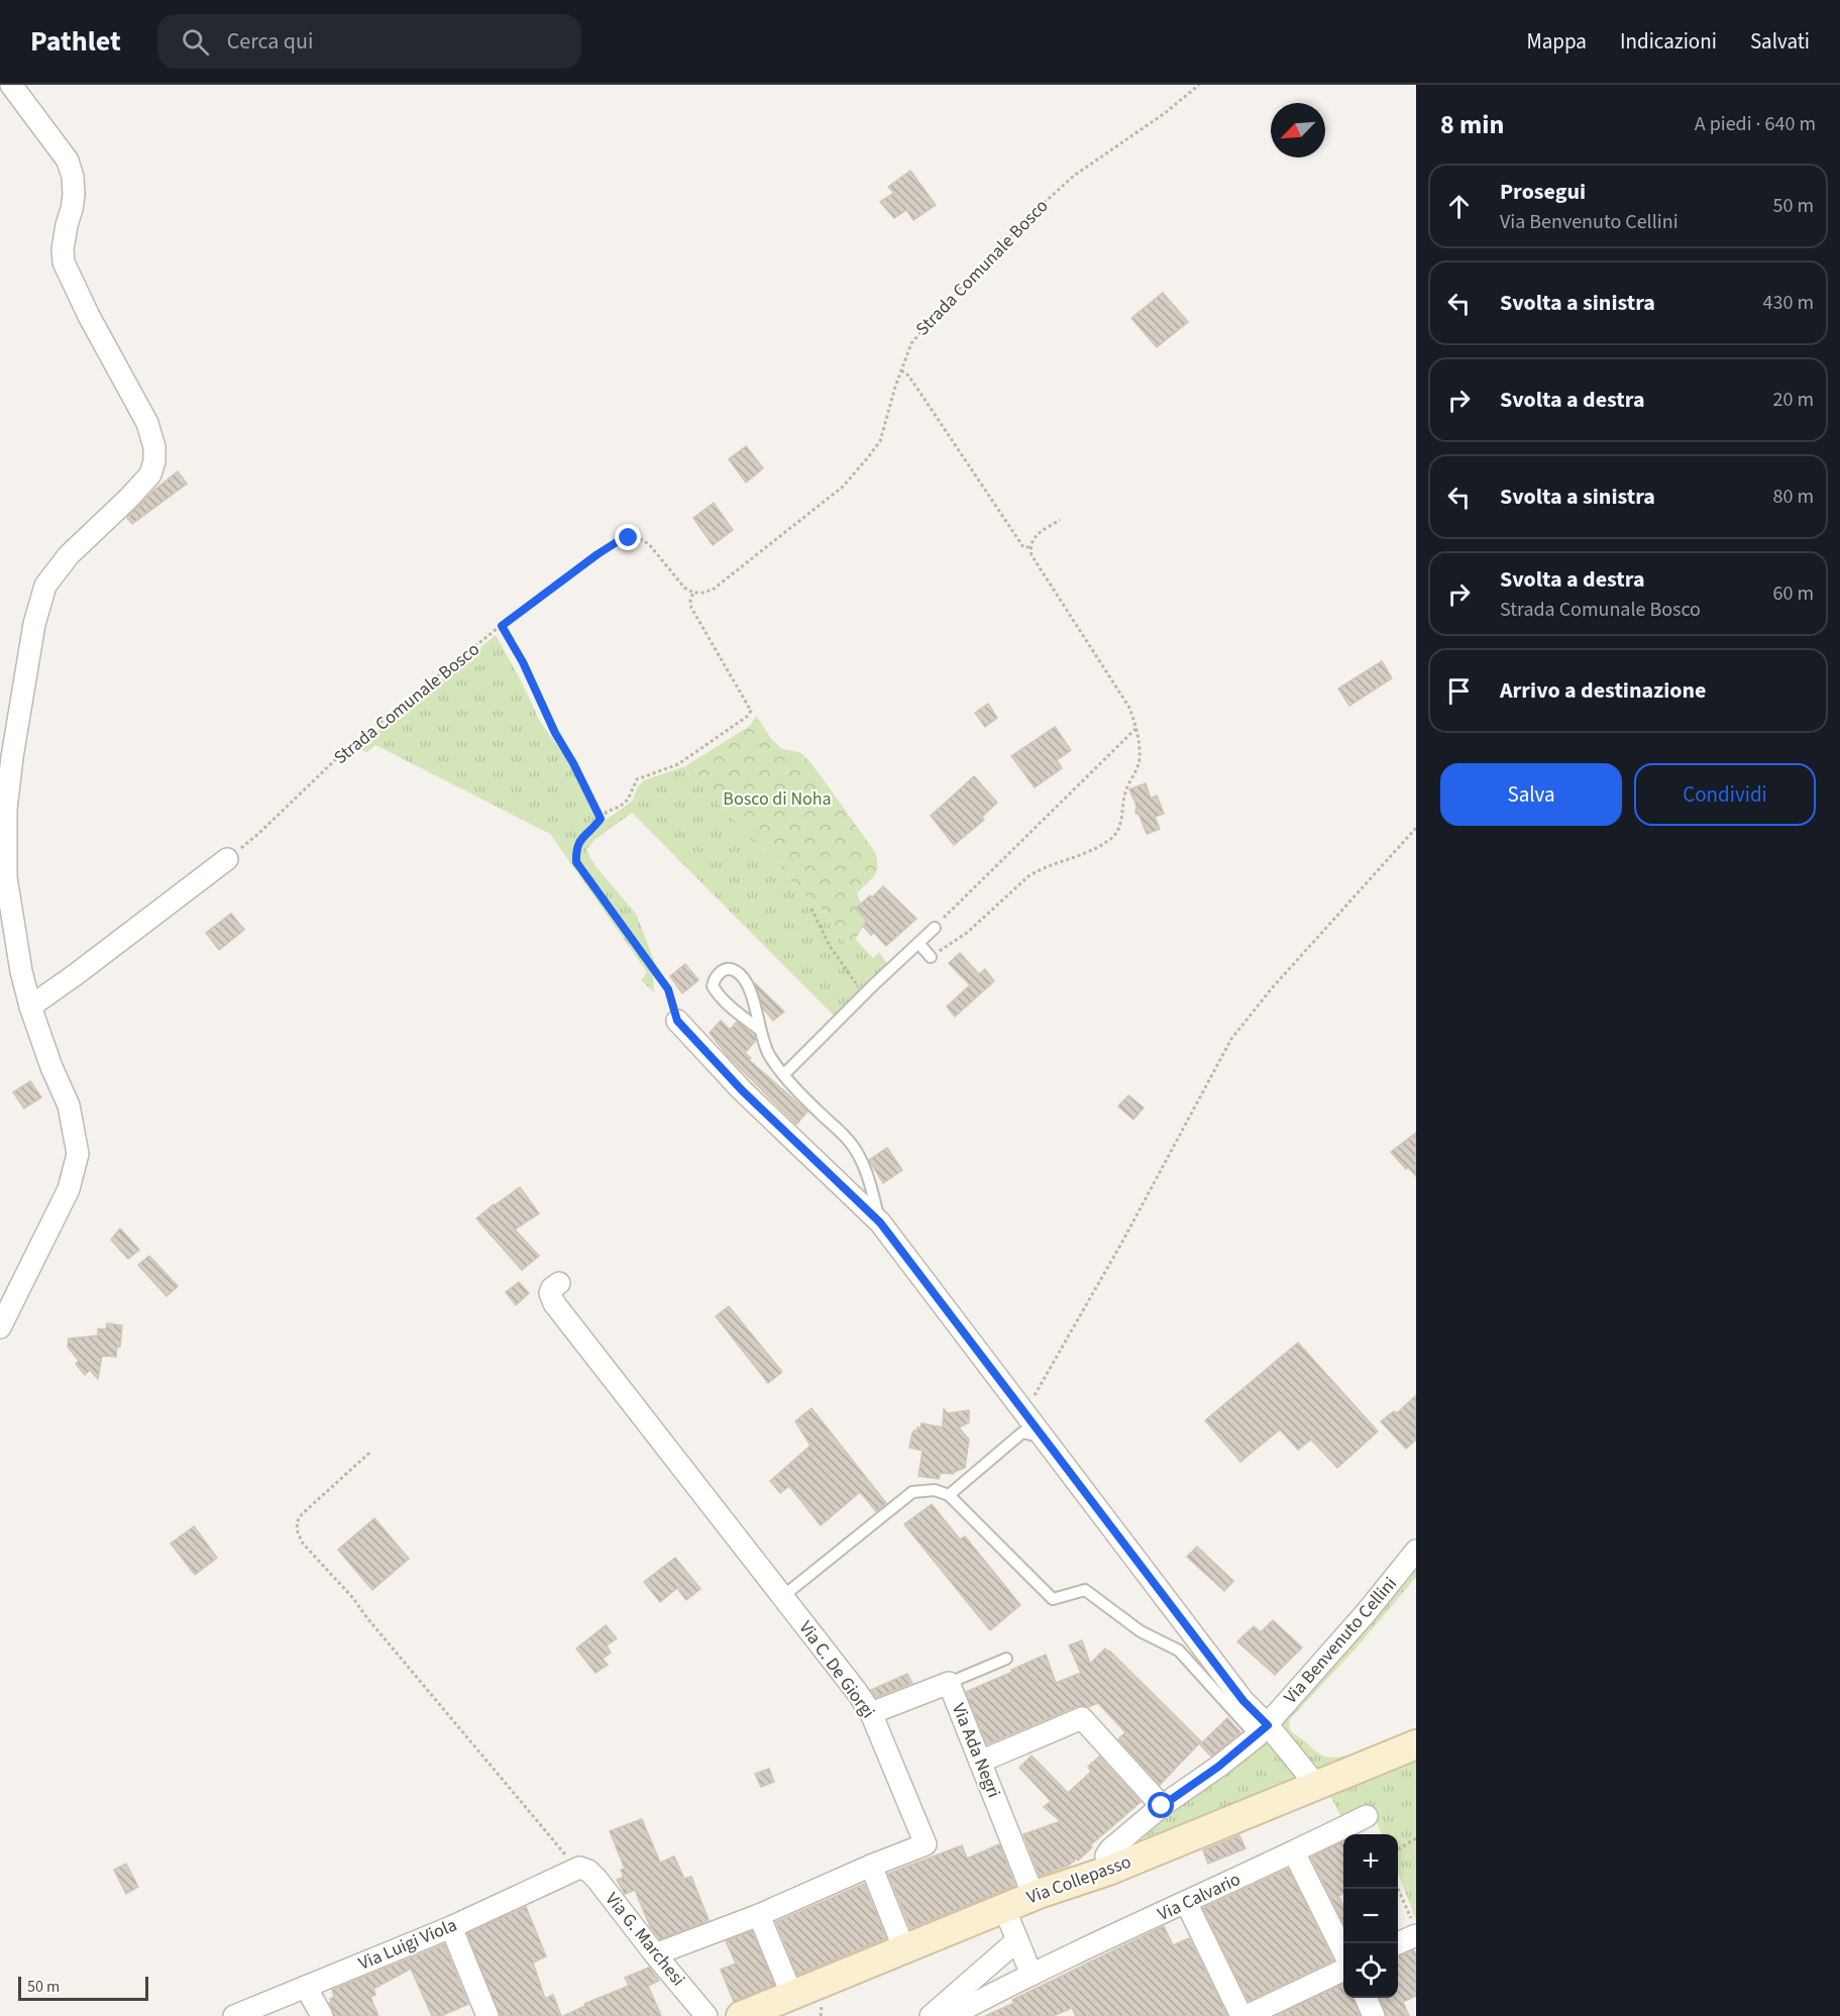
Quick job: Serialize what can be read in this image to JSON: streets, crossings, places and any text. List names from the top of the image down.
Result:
{
  "streets": {
    "street": [
      "Via Benvenuto Cellini",
      "Via C. De Giorgi",
      "Via Ada Negri",
      "Via Collepasso",
      "Via Calvario",
      "Via G. Marchesi",
      "Via Luigi Viola"
    ],
    "path": ["Strada Comunale Bosco"]
  },
  "crossings": [
    ["Via Benvenuto Cellini", "Via Collepasso"],
    ["Via C. De Giorgi", "Via Ada Negri"],
    ["Via C. De Giorgi", "Via G. Marchesi"],
    ["Via Ada Negri", "Via Collepasso"],
    ["Via G. Marchesi", "Via Luigi Viola"]
  ],
  "parks": ["Bosco di Noha"],
  "scale_bar": "50 m",
  "north": "bottom left",
  "page": {
    "header": "Pathlet",
    "search": "Cerca qui",
    "nav": ["Mappa", "Indicazioni", "Salvati"],
    "heading": ["8 min", "A piedi · 640 m"],
    "list": [
      ["Prosegui", "Via Benvenuto Cellini", "50 m"],
      ["Svolta a sinistra", "430 m"],
      ["Svolta a destra", "20 m"],
      ["Svolta a sinistra", "80 m"],
      ["Svolta a destra", "Strada Comunale Bosco", "60 m"],
      "Arrivo a destinazione"
    ],
    "buttons": ["Salva", "Condividi"],
    "map_buttons": ["+", "−"],
    "scale": "50 m"
  }
}
